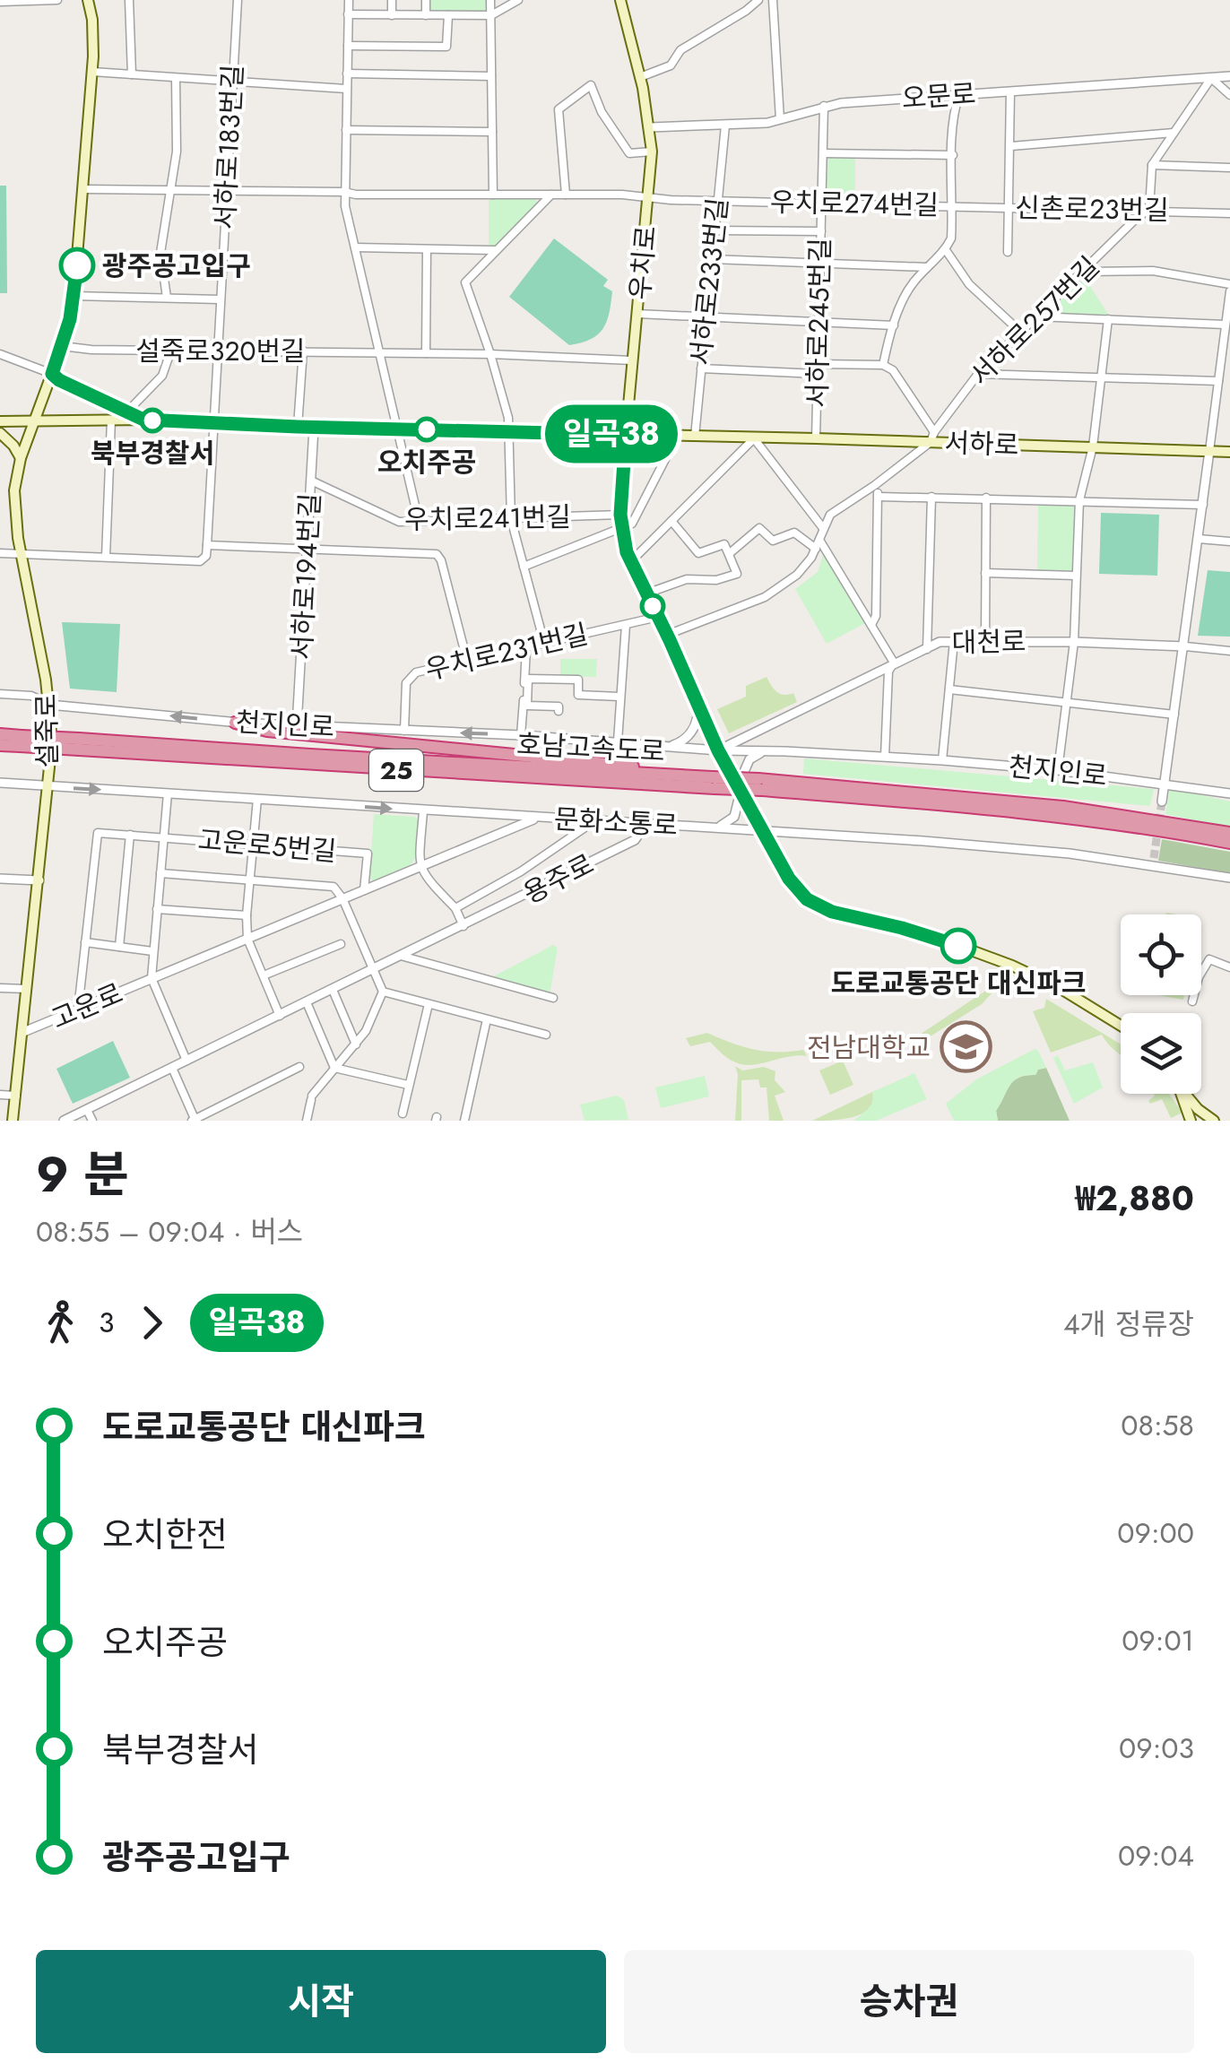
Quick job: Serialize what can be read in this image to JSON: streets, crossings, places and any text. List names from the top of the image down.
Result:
{
  "streets": {
    "highway": ["호남고속도로", "25"],
    "main road": ["우치로", "서하로", "설죽로"],
    "street": [
      "오문로",
      "서하로183번길",
      "우치로274번길",
      "신촌로23번길",
      "서하로233번길",
      "서하로257번길",
      "서하로245번길",
      "설죽로320번길",
      "우치로241번길",
      "서하로194번길",
      "대천로",
      "우치로231번길",
      "천지인로",
      "문화소통로",
      "고운로5번길",
      "용주로",
      "고운로"
    ]
  },
  "crossings": [
    ["오문로", "우치로"],
    ["오문로", "서하로233번길"],
    ["오문로", "서하로245번길"],
    ["서하로183번길", "우치로274번길"],
    ["서하로183번길", "설죽로320번길"],
    ["서하로183번길", "서하로"],
    ["우치로274번길", "신촌로23번길"],
    ["우치로274번길", "우치로"],
    ["우치로274번길", "서하로233번길"],
    ["우치로274번길", "서하로245번길"],
    ["우치로274번길", "설죽로"],
    ["신촌로23번길", "서하로257번길"],
    ["우치로", "설죽로320번길"],
    ["우치로", "서하로"],
    ["우치로", "우치로241번길"],
    ["우치로", "대천로"],
    ["우치로", "우치로231번길"],
    ["우치로", "천지인로"],
    ["우치로", "문화소통로"],
    ["서하로233번길", "서하로"],
    ["서하로257번길", "서하로"],
    ["서하로245번길", "서하로"],
    ["설죽로320번길", "설죽로"],
    ["서하로", "서하로194번길"],
    ["서하로", "설죽로"],
    ["우치로241번길", "서하로194번길"],
    ["서하로194번길", "천지인로"],
    ["대천로", "천지인로"],
    ["우치로231번길", "천지인로"],
    ["천지인로", "설죽로"],
    ["설죽로", "문화소통로"],
    ["설죽로", "고운로"],
    ["문화소통로", "용주로"],
    ["문화소통로", "고운로"],
    ["고운로5번길", "고운로"],
    ["용주로", "고운로"]
  ],
  "places": {
    "other": [
      "광주공고입구",
      "북부경찰서",
      "오치주공",
      "도로교통공단 대신파크"
    ],
    "school or university": ["전남대학교"]
  },
  "lines": ["bus line 일곡38"],
  "page": {
    "on_map": "일곡38",
    "heading": ["9 분", "08:55 – 09:04 · 버스", "₩2,880"],
    "legs": ["3", "일곡38", "4개 정류장"],
    "list": [
      {
        "name": "도로교통공단 대신파크",
        "value": "08:58"
      },
      {
        "name": "오치한전",
        "value": "09:00"
      },
      {
        "name": "오치주공",
        "value": "09:01"
      },
      {
        "name": "북부경찰서",
        "value": "09:03"
      },
      {
        "name": "광주공고입구",
        "value": "09:04"
      }
    ],
    "buttons": ["시작", "승차권"]
  }
}
